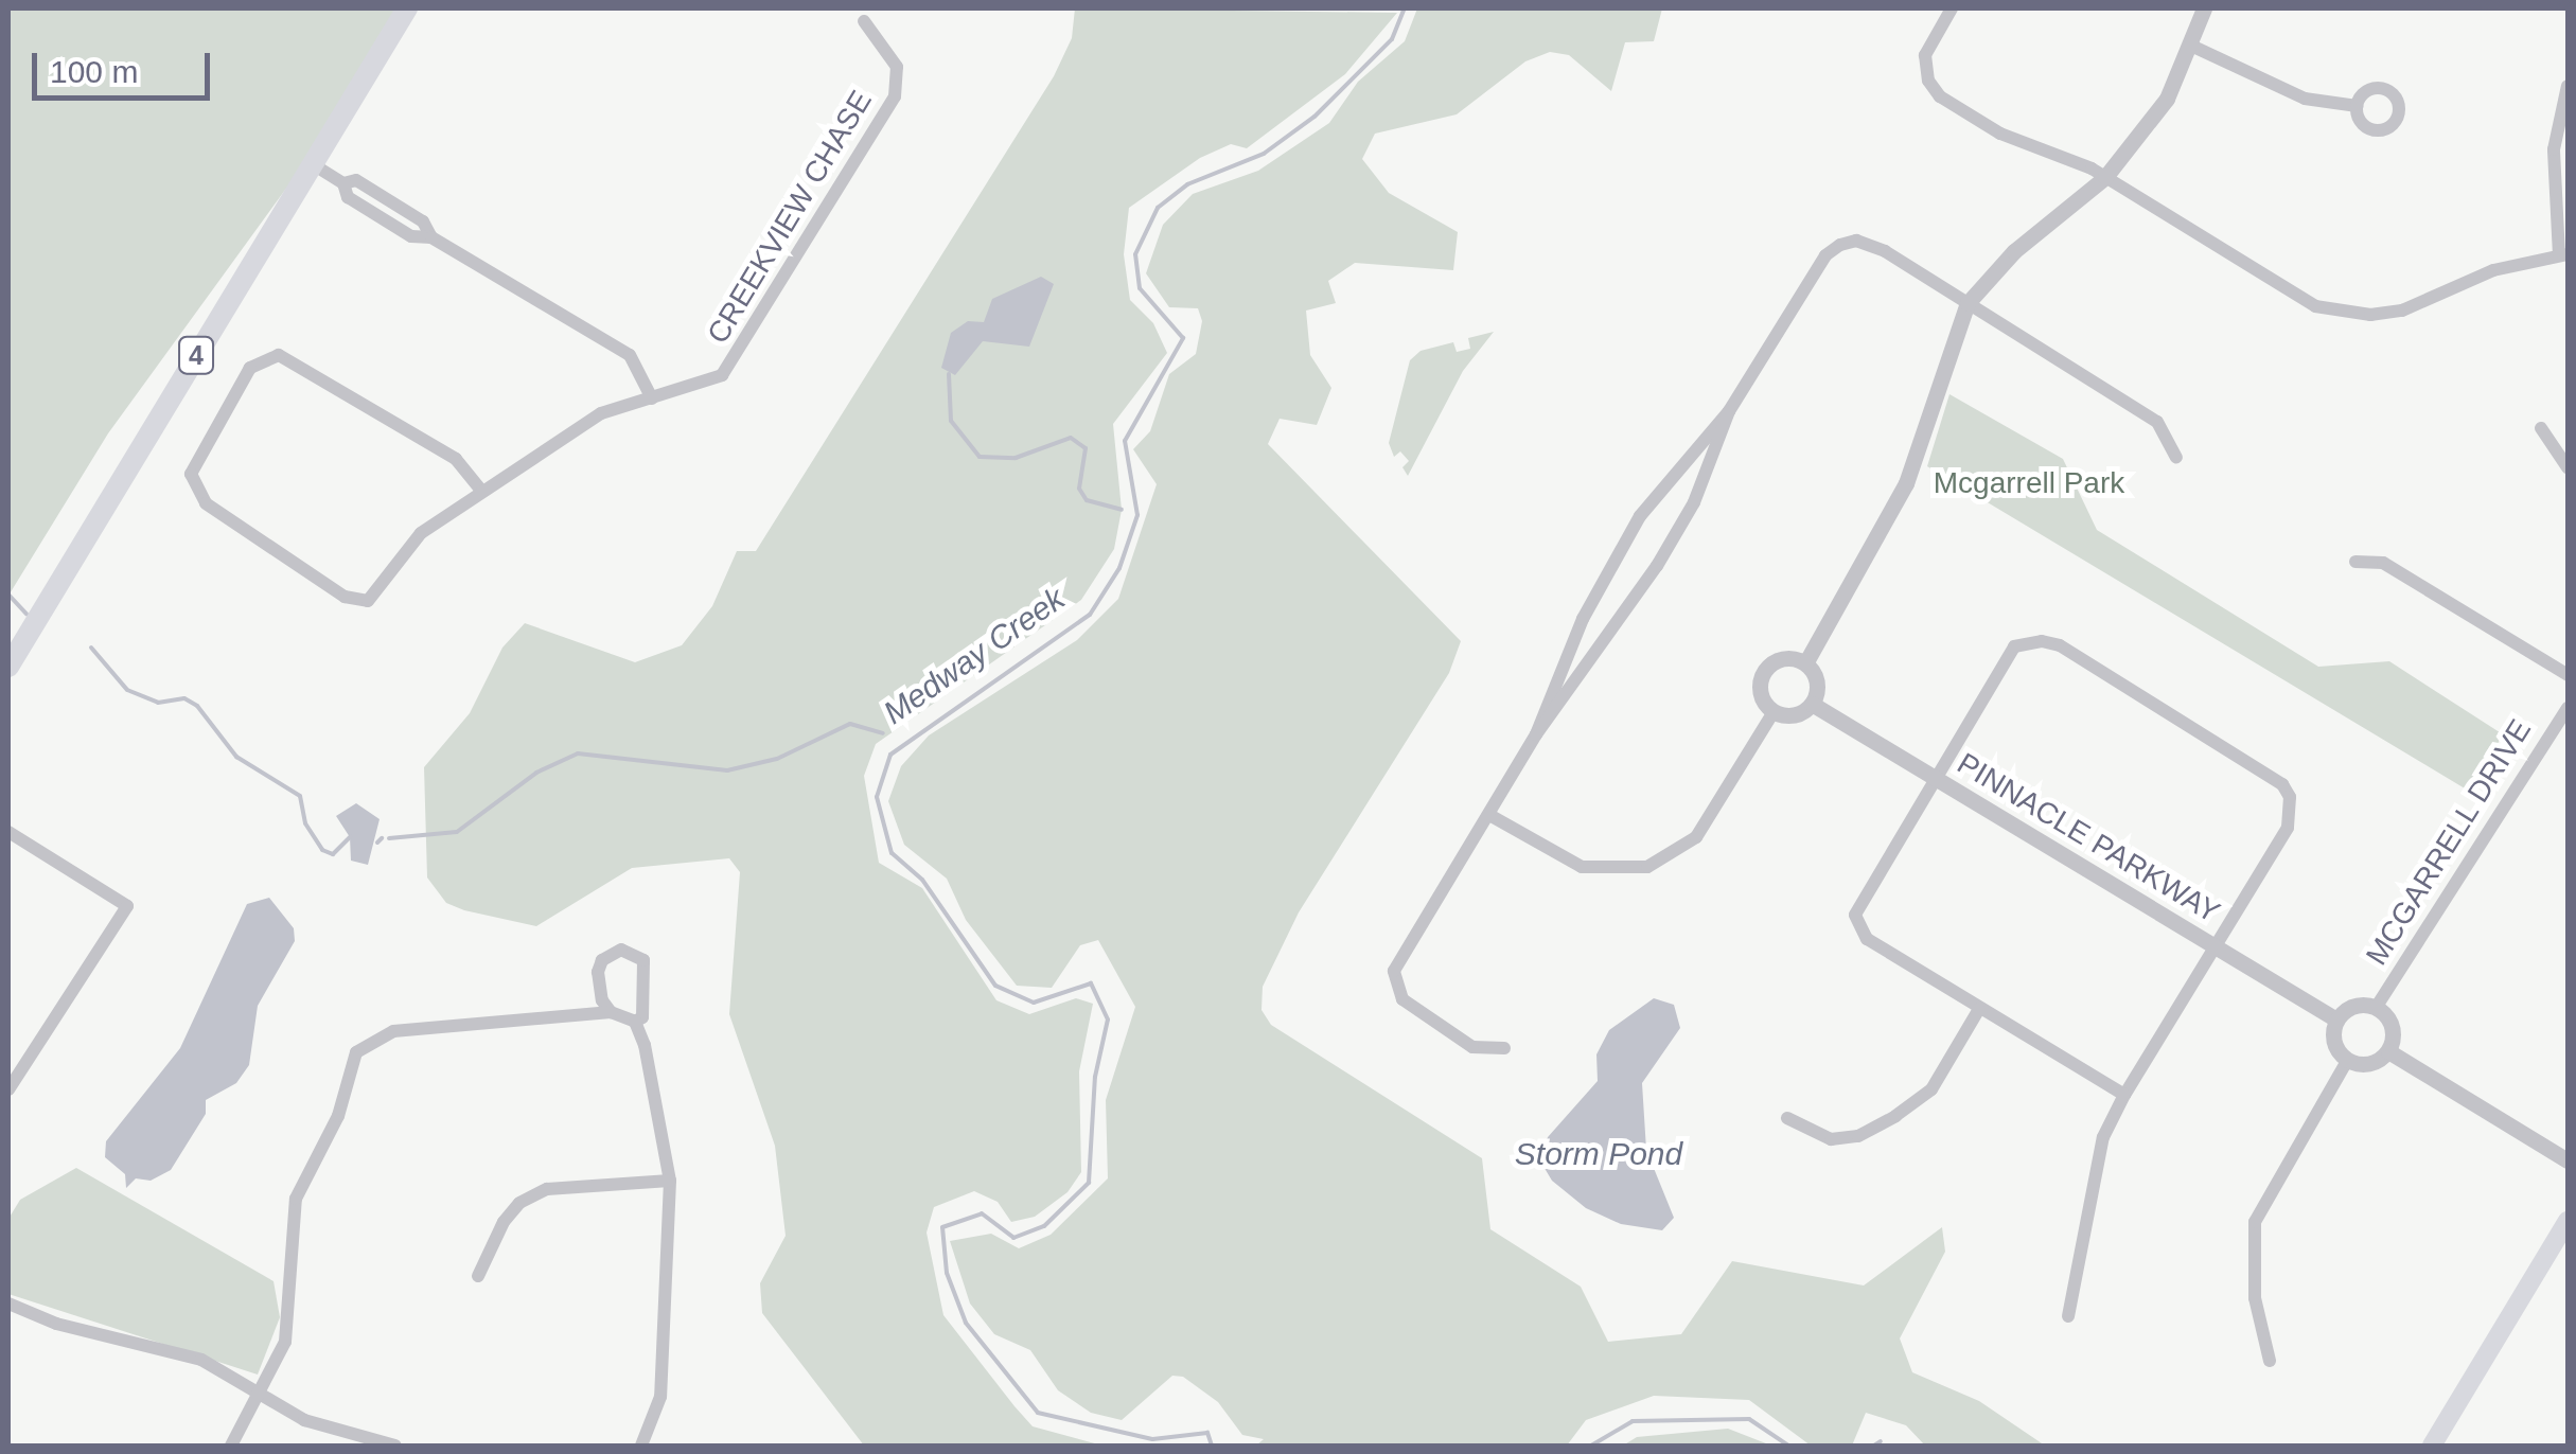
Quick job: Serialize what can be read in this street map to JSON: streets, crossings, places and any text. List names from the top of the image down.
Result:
{
  "streets": {
    "main road": ["4"],
    "street": ["CREEKVIEW CHASE", "PINNACLE PARKWAY", "MCGARRELL DRIVE"]
  },
  "crossings": [
    ["PINNACLE PARKWAY", "MCGARRELL DRIVE"]
  ],
  "water": ["Medway Creek", "Storm Pond"],
  "parks": ["Mcgarrell Park"],
  "scale_bar": "100 m"
}
